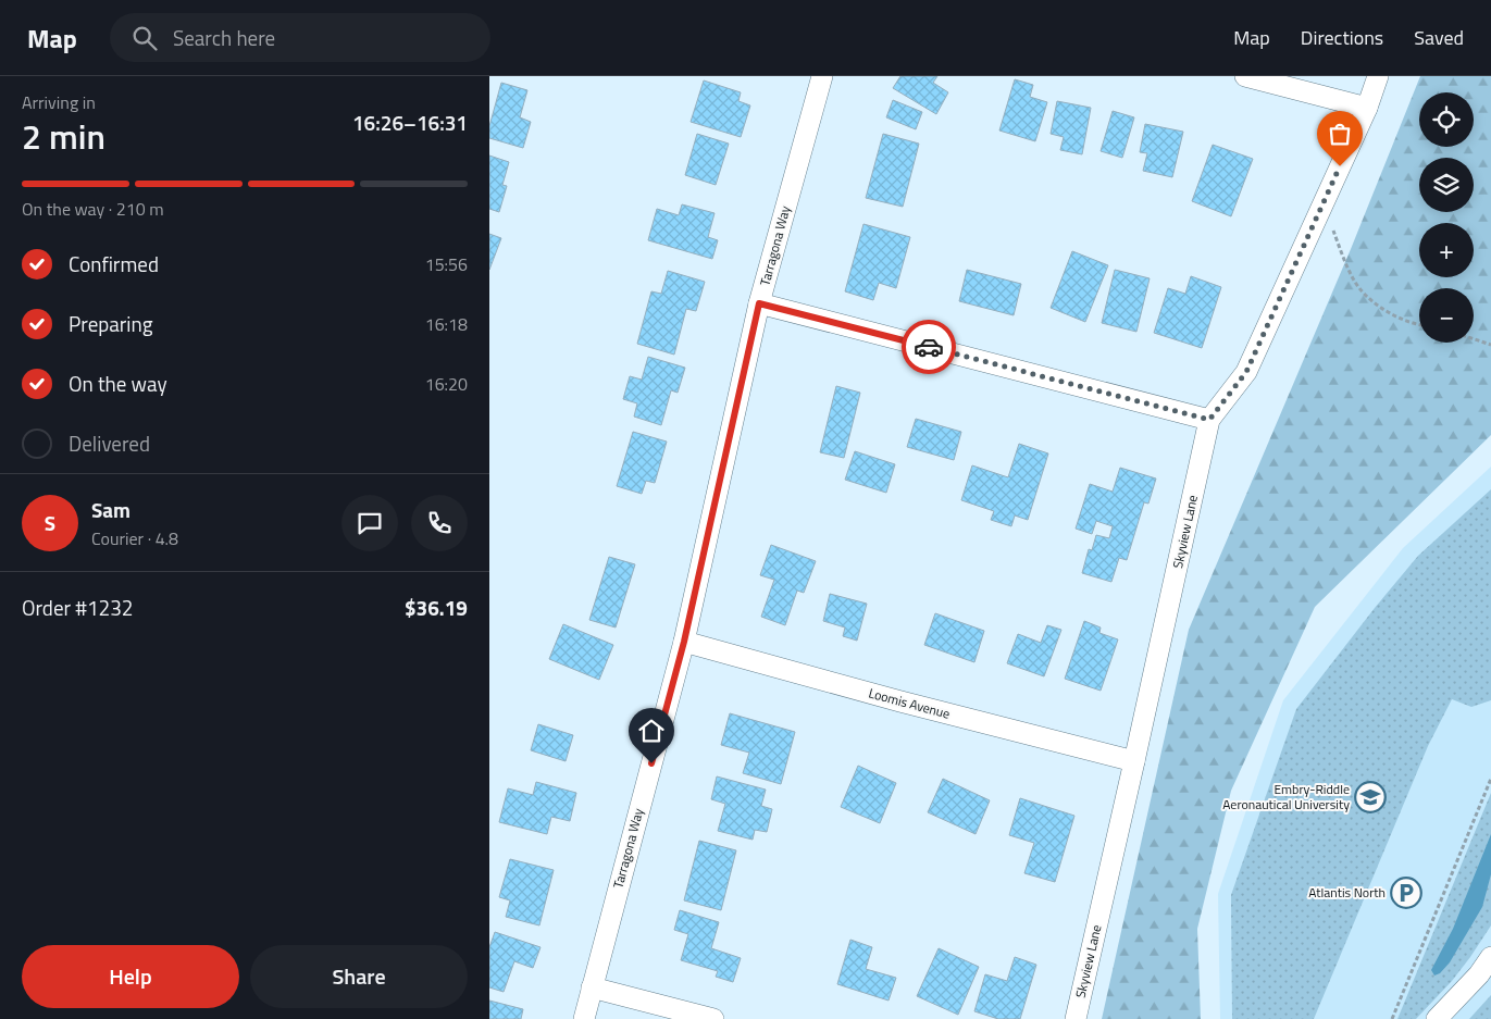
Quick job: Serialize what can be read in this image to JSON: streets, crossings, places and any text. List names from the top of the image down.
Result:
{
  "streets": {
    "street": ["Tarragona Way", "Skyview Lane", "Loomis Avenue"]
  },
  "crossings": [
    ["Tarragona Way", "Loomis Avenue"],
    ["Skyview Lane", "Loomis Avenue"]
  ],
  "places": {
    "school or university": ["Embry-Riddle Aeronautical University"],
    "parking": ["Atlantis North"]
  },
  "page": {
    "header": "Map",
    "search": "Search here",
    "nav": ["Map", "Directions", "Saved"],
    "heading": ["2 min", "Arriving in", "16:26–16:31"],
    "panel": [
      "Sam",
      "Courier · 4.8",
      "Order #1232",
      "$36.19"
    ],
    "map_buttons": ["+", "−"],
    "bar": "On the way · 210 m",
    "list": [
      ["Confirmed", "15:56"],
      ["Preparing", "16:18"],
      ["On the way", "16:20"],
      "Delivered"
    ],
    "round": "S",
    "buttons": ["Help", "Share"]
  }
}
